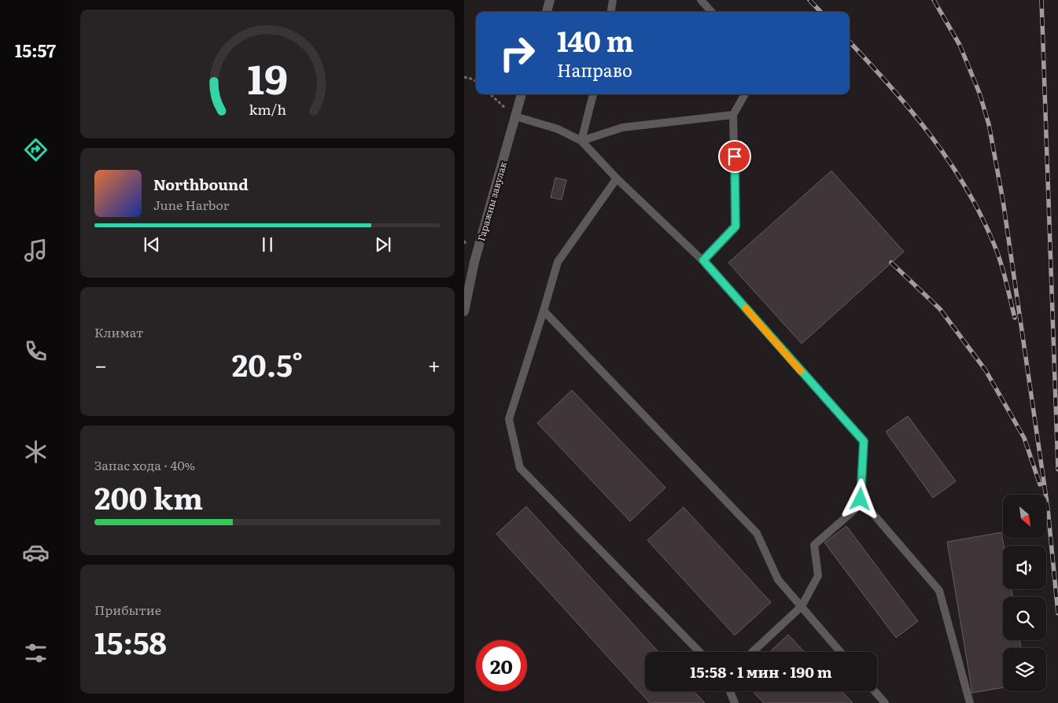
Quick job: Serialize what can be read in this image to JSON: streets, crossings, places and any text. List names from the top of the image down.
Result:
{
  "streets": {
    "street": ["Гаражны завулак"]
  },
  "north": "bottom right",
  "page": {
    "tabs": "15:57",
    "turn": ["140 m", "Направо"],
    "song": ["Northbound", "June Harbor"],
    "tile": [
      "Климат",
      ["Запас хода · 40%", "200 km"],
      ["Прибытие", "15:58"]
    ],
    "heat": ["−", "20.5°", "+"],
    "limit": "20",
    "trip": "15:58 · 1 мин · 190 m",
    "gauge": ["19", "km/h"]
  }
}
